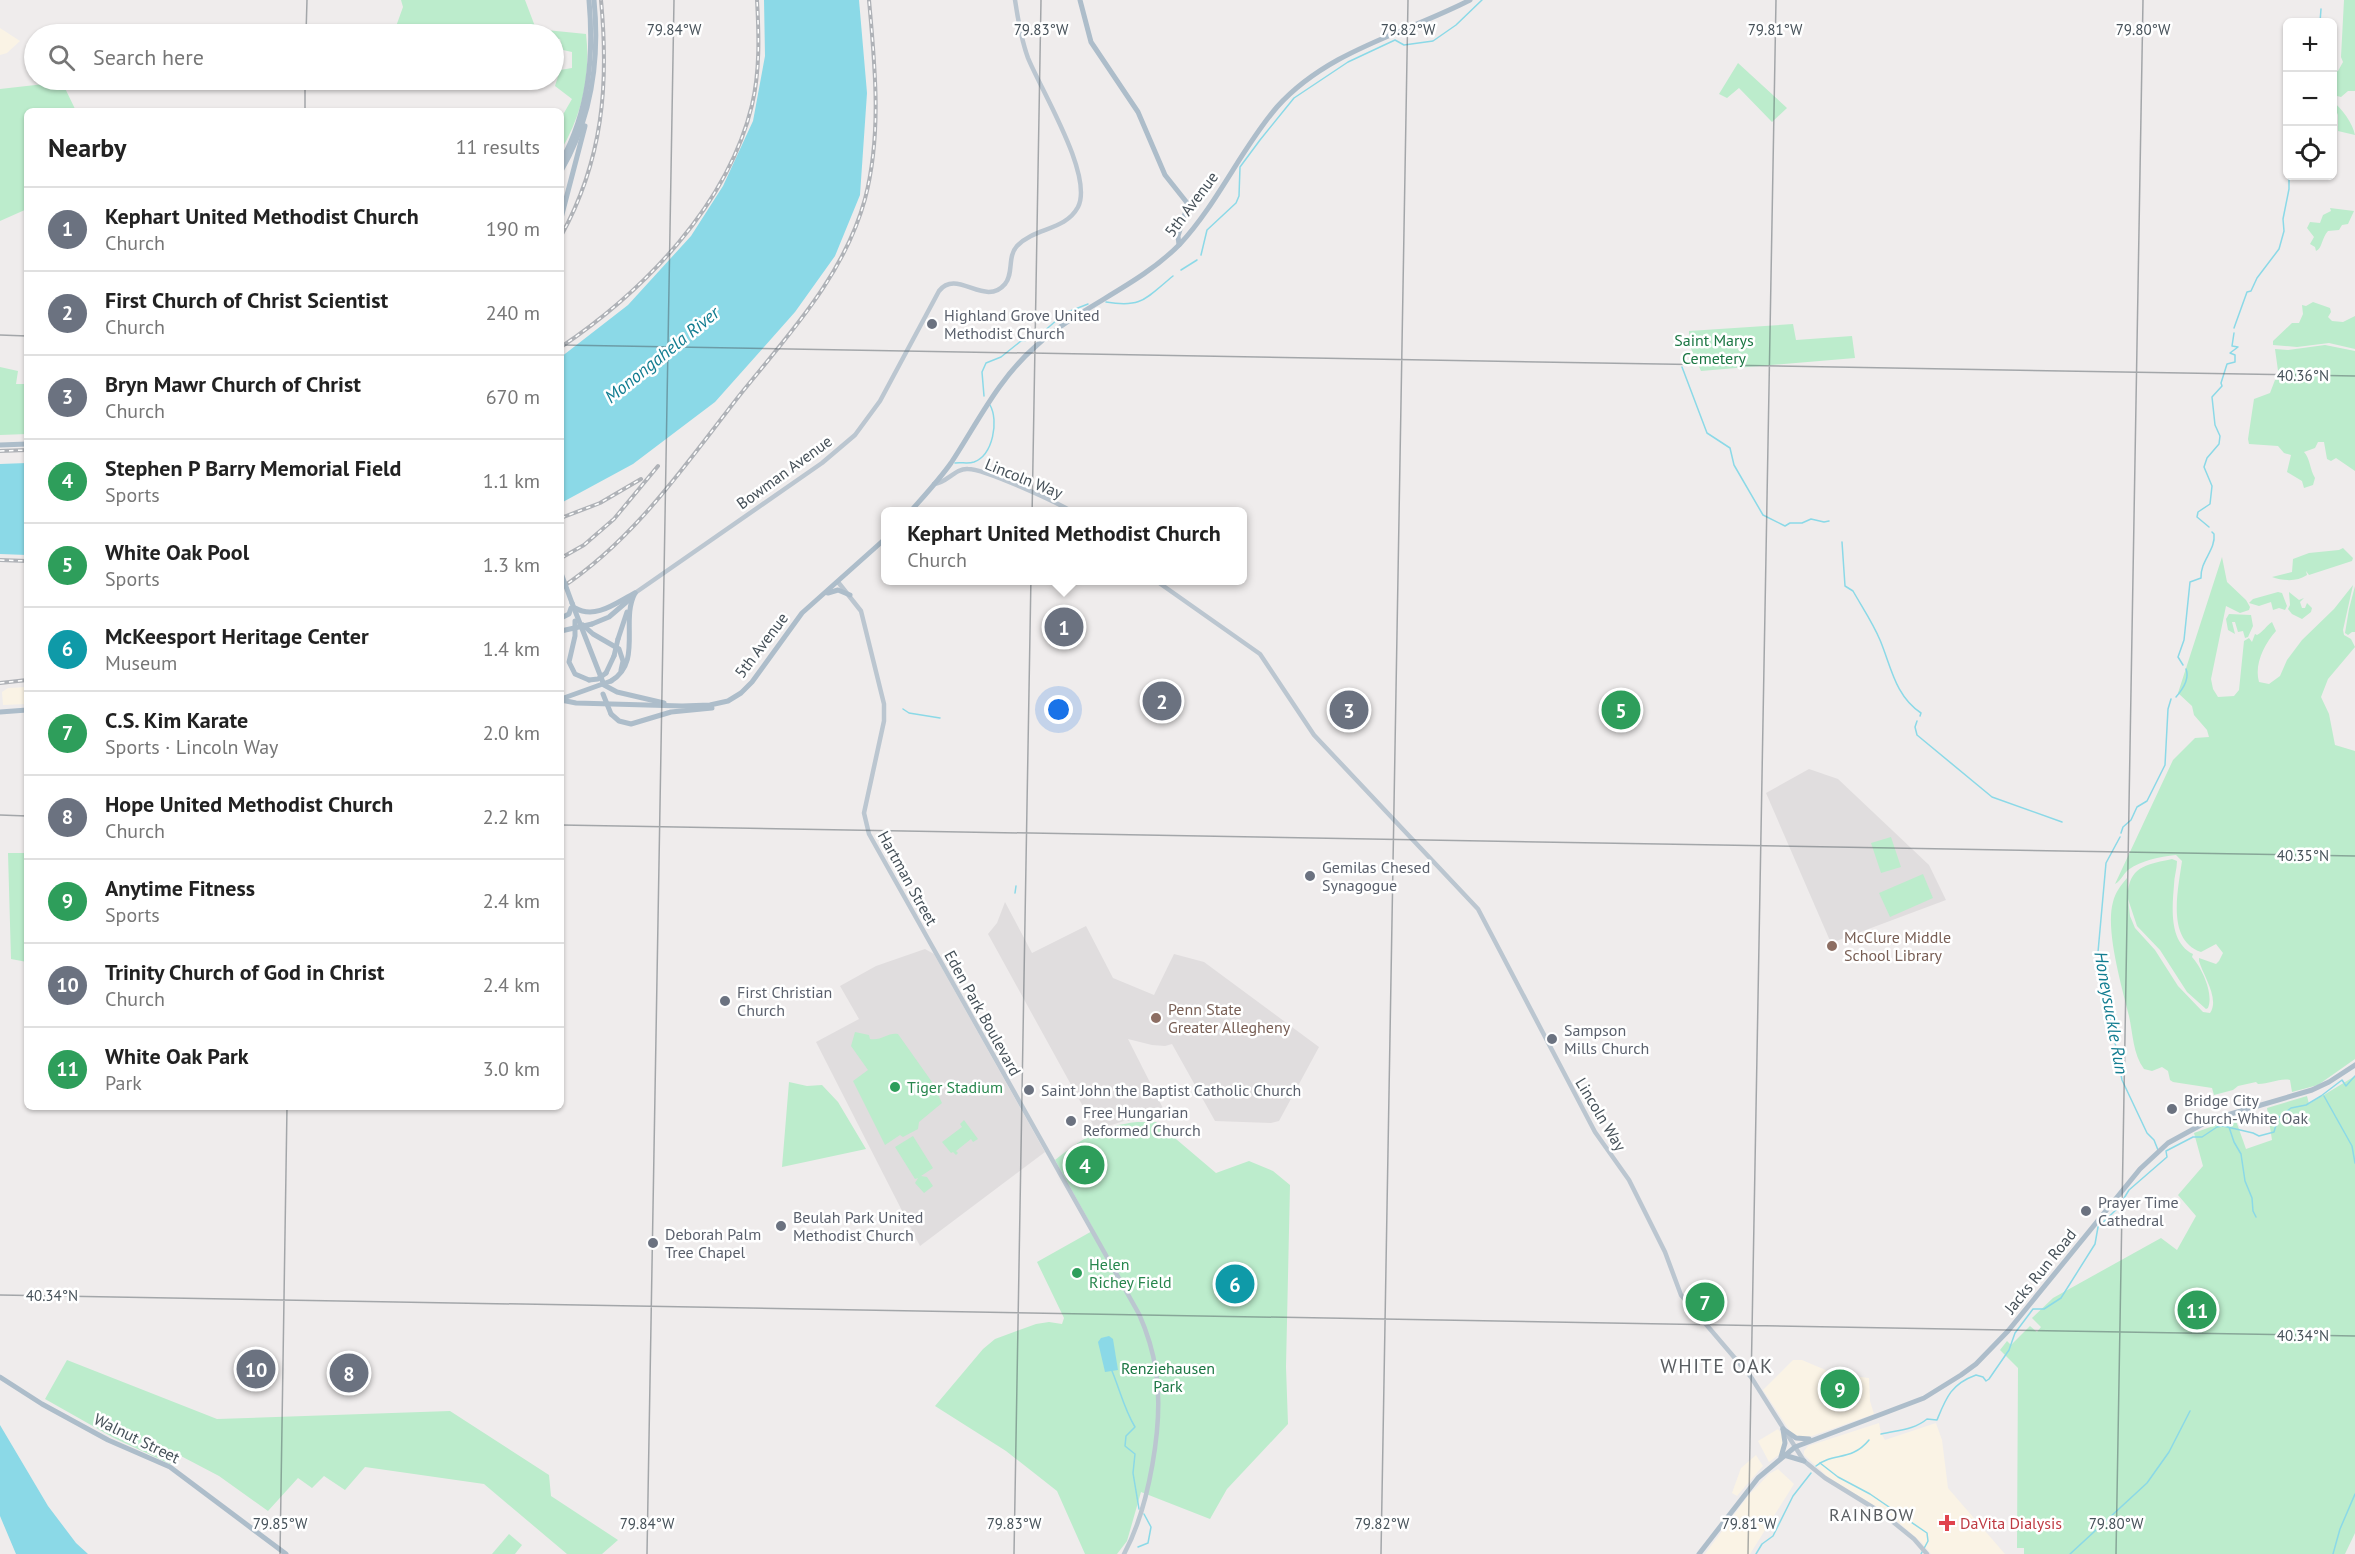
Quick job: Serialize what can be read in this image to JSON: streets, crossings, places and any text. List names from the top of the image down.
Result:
{
  "streets": {
    "main road": [
      "5th Avenue",
      "Bowman Avenue",
      "Lincoln Way",
      "Hartman Street",
      "Eden Park Boulevard",
      "Jacks Run Road",
      "Walnut Street"
    ]
  },
  "crossings": [
    ["5th Avenue", "Lincoln Way"],
    ["5th Avenue", "Hartman Street"],
    ["Lincoln Way", "Jacks Run Road"],
    ["Hartman Street", "Eden Park Boulevard"]
  ],
  "districts": ["WHITE OAK", "RAINBOW"],
  "water": ["Monongahela River", "Honeysuckle Run"],
  "parks": ["Saint Marys Cemetery", "Renziehausen Park"],
  "places": {
    "other": [
      "Highland Grove United Methodist Church",
      "Gemilas Chesed Synagogue",
      "McClure Middle School Library",
      "First Christian Church",
      "Penn State Greater Allegheny",
      "Sampson Mills Church",
      "Tiger Stadium",
      "Saint John the Baptist Catholic Church",
      "Bridge City Church-White Oak",
      "Free Hungarian Reformed Church",
      "Prayer Time Cathedral",
      "Beulah Park United Methodist Church",
      "Deborah Palm Tree Chapel",
      "Helen Richey Field"
    ],
    "health": ["DaVita Dialysis"]
  },
  "page": {
    "map_buttons": ["+", "−"],
    "search": "Search here",
    "heading": ["Nearby", "11 results"],
    "list": [
      {
        "mark": "1",
        "name": "Kephart United Methodist Church",
        "note": "Church",
        "value": "190 m"
      },
      {
        "mark": "2",
        "name": "First Church of Christ Scientist",
        "note": "Church",
        "value": "240 m"
      },
      {
        "mark": "3",
        "name": "Bryn Mawr Church of Christ",
        "note": "Church",
        "value": "670 m"
      },
      {
        "mark": "4",
        "name": "Stephen P Barry Memorial Field",
        "note": "Sports",
        "value": "1.1 km"
      },
      {
        "mark": "5",
        "name": "White Oak Pool",
        "note": "Sports",
        "value": "1.3 km"
      },
      {
        "mark": "6",
        "name": "McKeesport Heritage Center",
        "note": "Museum",
        "value": "1.4 km"
      },
      {
        "mark": "7",
        "name": "C.S. Kim Karate",
        "note": "Sports · Lincoln Way",
        "value": "2.0 km"
      },
      {
        "mark": "8",
        "name": "Hope United Methodist Church",
        "note": "Church",
        "value": "2.2 km"
      },
      {
        "mark": "9",
        "name": "Anytime Fitness",
        "note": "Sports",
        "value": "2.4 km"
      },
      {
        "mark": "10",
        "name": "Trinity Church of God in Christ",
        "note": "Church",
        "value": "2.4 km"
      },
      {
        "mark": "11",
        "name": "White Oak Park",
        "note": "Park",
        "value": "3.0 km"
      }
    ],
    "popup": ["Kephart United Methodist Church", "Church"],
    "pins": [
      "1",
      "2",
      "3",
      "5",
      "4",
      "6",
      "7",
      "11",
      "10",
      "8",
      "9"
    ]
  },
  "coordinates": [
    "79.84°W",
    "79.83°W",
    "79.82°W",
    "79.81°W",
    "79.80°W",
    "40.36°N",
    "40.35°N",
    "40.34°N",
    "79.85°W"
  ]
}
